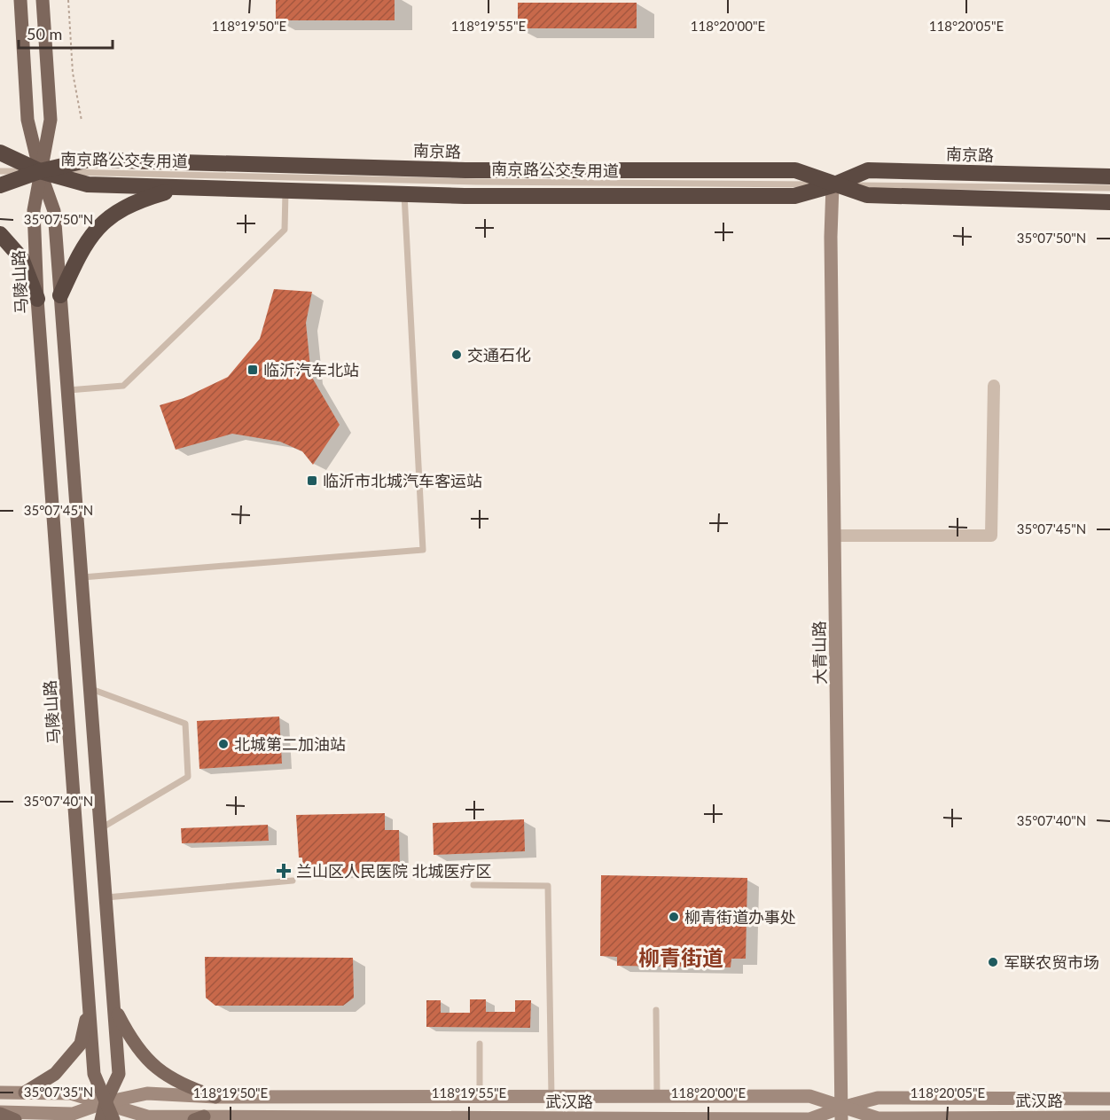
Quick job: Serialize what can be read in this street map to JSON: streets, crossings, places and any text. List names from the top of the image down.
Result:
{
  "streets": {
    "highway": ["南京路"],
    "main road": ["马陵山路", "大青山路", "武汉路"],
    "lane": ["南京路公交专用道"]
  },
  "crossings": [
    ["南京路", "南京路公交专用道"],
    ["南京路", "马陵山路"],
    ["南京路", "大青山路"],
    ["南京路公交专用道", "马陵山路"],
    ["马陵山路", "武汉路"],
    ["大青山路", "武汉路"]
  ],
  "districts": ["柳青街道"],
  "places": {
    "other": [
      "交通石化",
      "北城第二加油站",
      "柳青街道办事处",
      "军联农贸市场"
    ],
    "transit": ["临沂汽车北站", "临沂市北城汽车客运站"],
    "health": ["兰山区人民医院 北城医疗区"]
  },
  "scale_bar": "50 m",
  "coordinates": [
    "118°19'50\"E",
    "118°19'55\"E",
    "118°20'00\"E",
    "118°20'05\"E",
    "35°07'50\"N",
    "35°07'45\"N",
    "35°07'40\"N",
    "35°07'35\"N"
  ]
}
